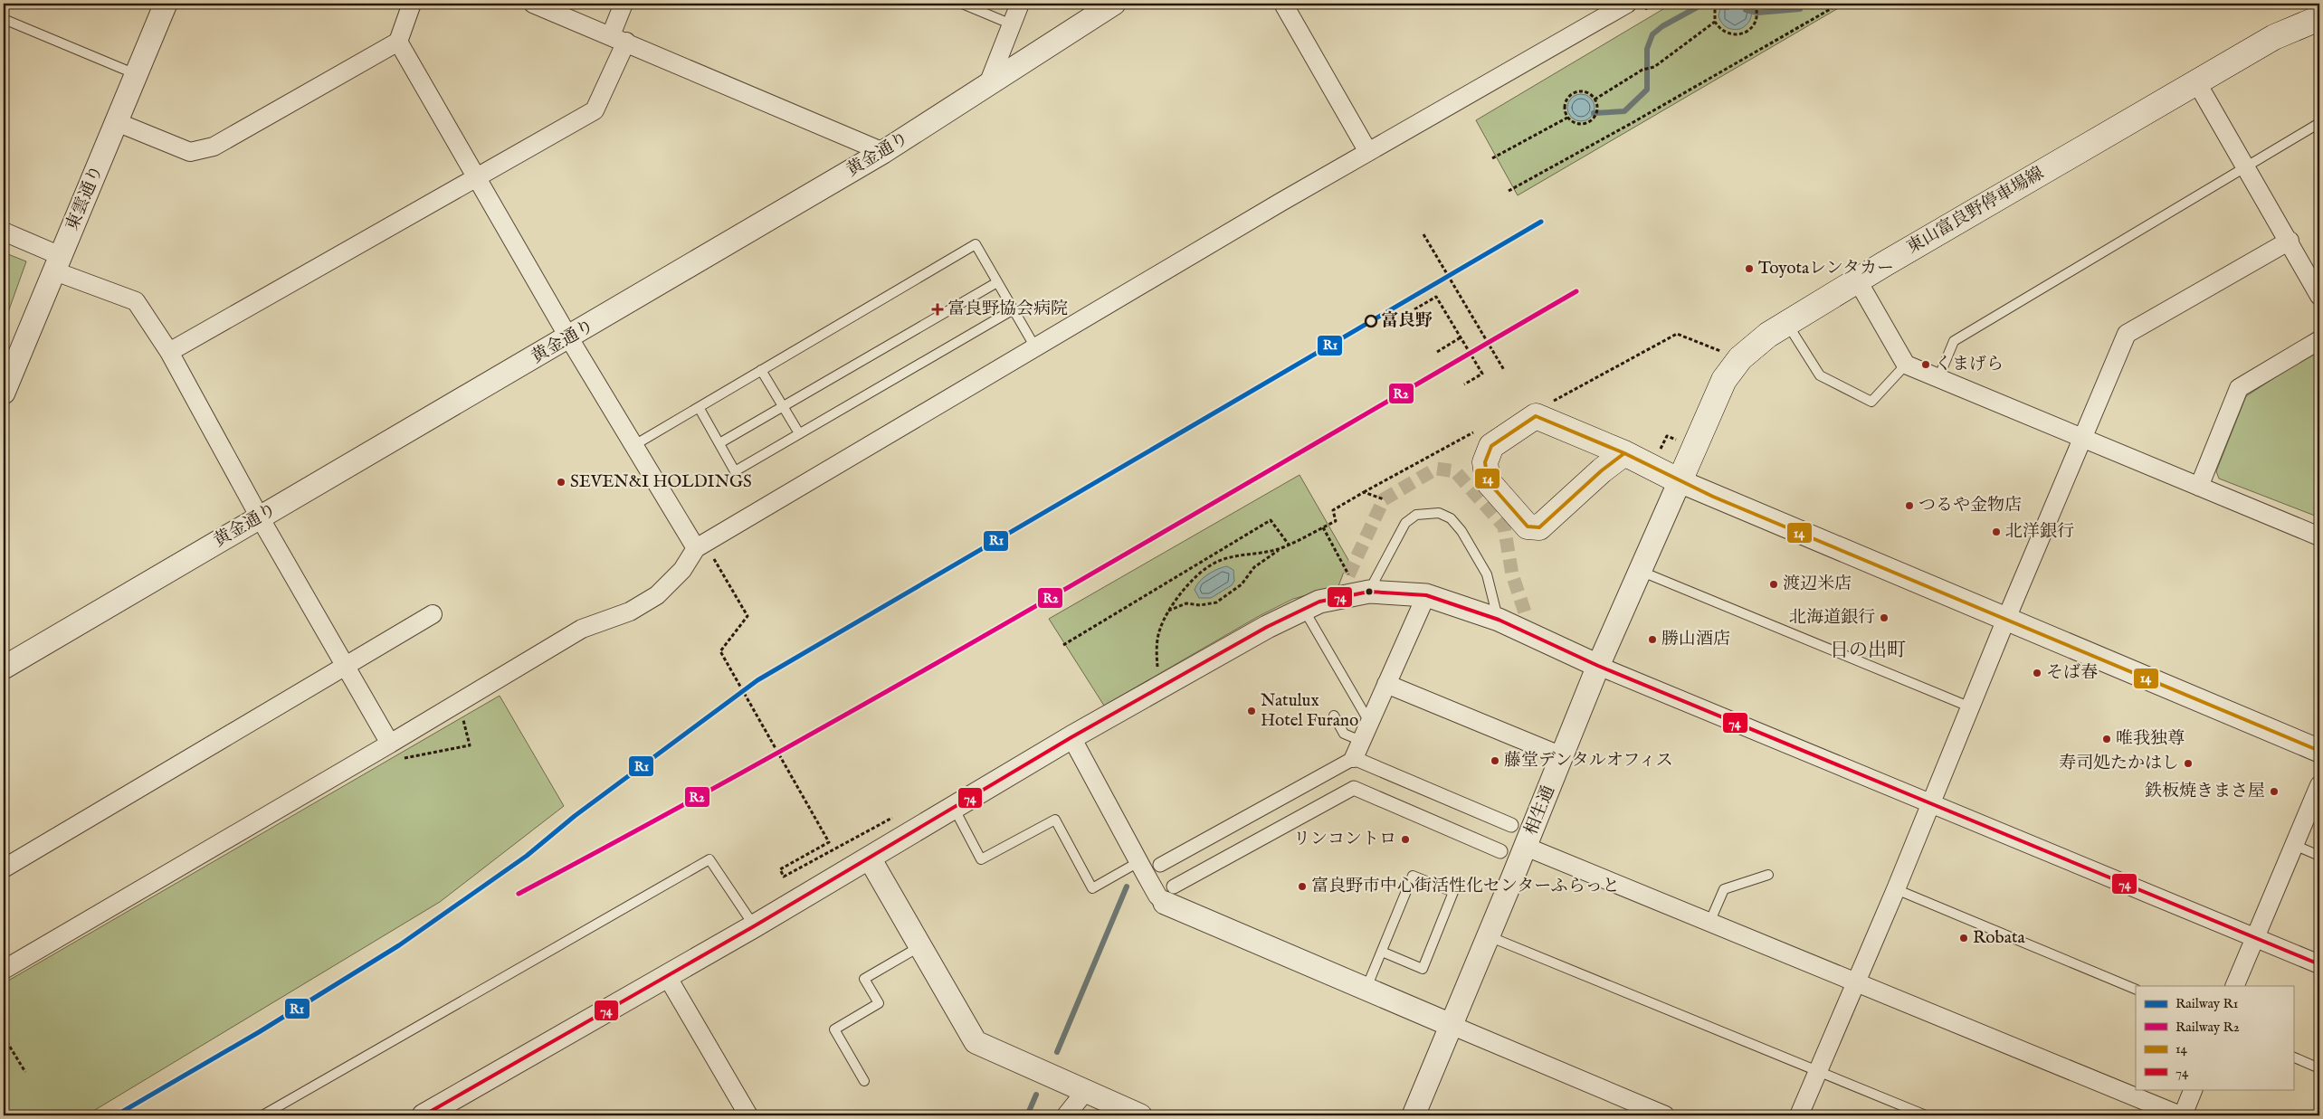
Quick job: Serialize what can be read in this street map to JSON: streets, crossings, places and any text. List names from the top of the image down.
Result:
{
  "streets": {
    "main road": ["東山富良野停車場線"],
    "street": ["黄金通り", "東雲通り", "相生通"]
  },
  "crossings": [
    ["東山富良野停車場線", "相生通"]
  ],
  "districts": ["日の出町"],
  "places": {
    "other": [
      "Toyotaレンタカー",
      "富良野",
      "くまげら",
      "SEVEN&I HOLDINGS",
      "つるや金物店",
      "北洋銀行",
      "渡辺米店",
      "北海道銀行",
      "勝山酒店",
      "そば春",
      "Natulux Hotel Furano",
      "唯我独尊",
      "藤堂デンタルオフィス",
      "寿司処たかはし",
      "鉄板焼きまさ屋",
      "リンコントロ",
      "富良野市中心街活性化センターふらっと",
      "Robata"
    ],
    "health": ["富良野協会病院"]
  },
  "lines": [
    "rail line R1",
    "rail line R2",
    "transit line 14",
    "transit line 74"
  ],
  "legend": [
    "Railway R1",
    "Railway R2",
    "14",
    "74"
  ]
}
